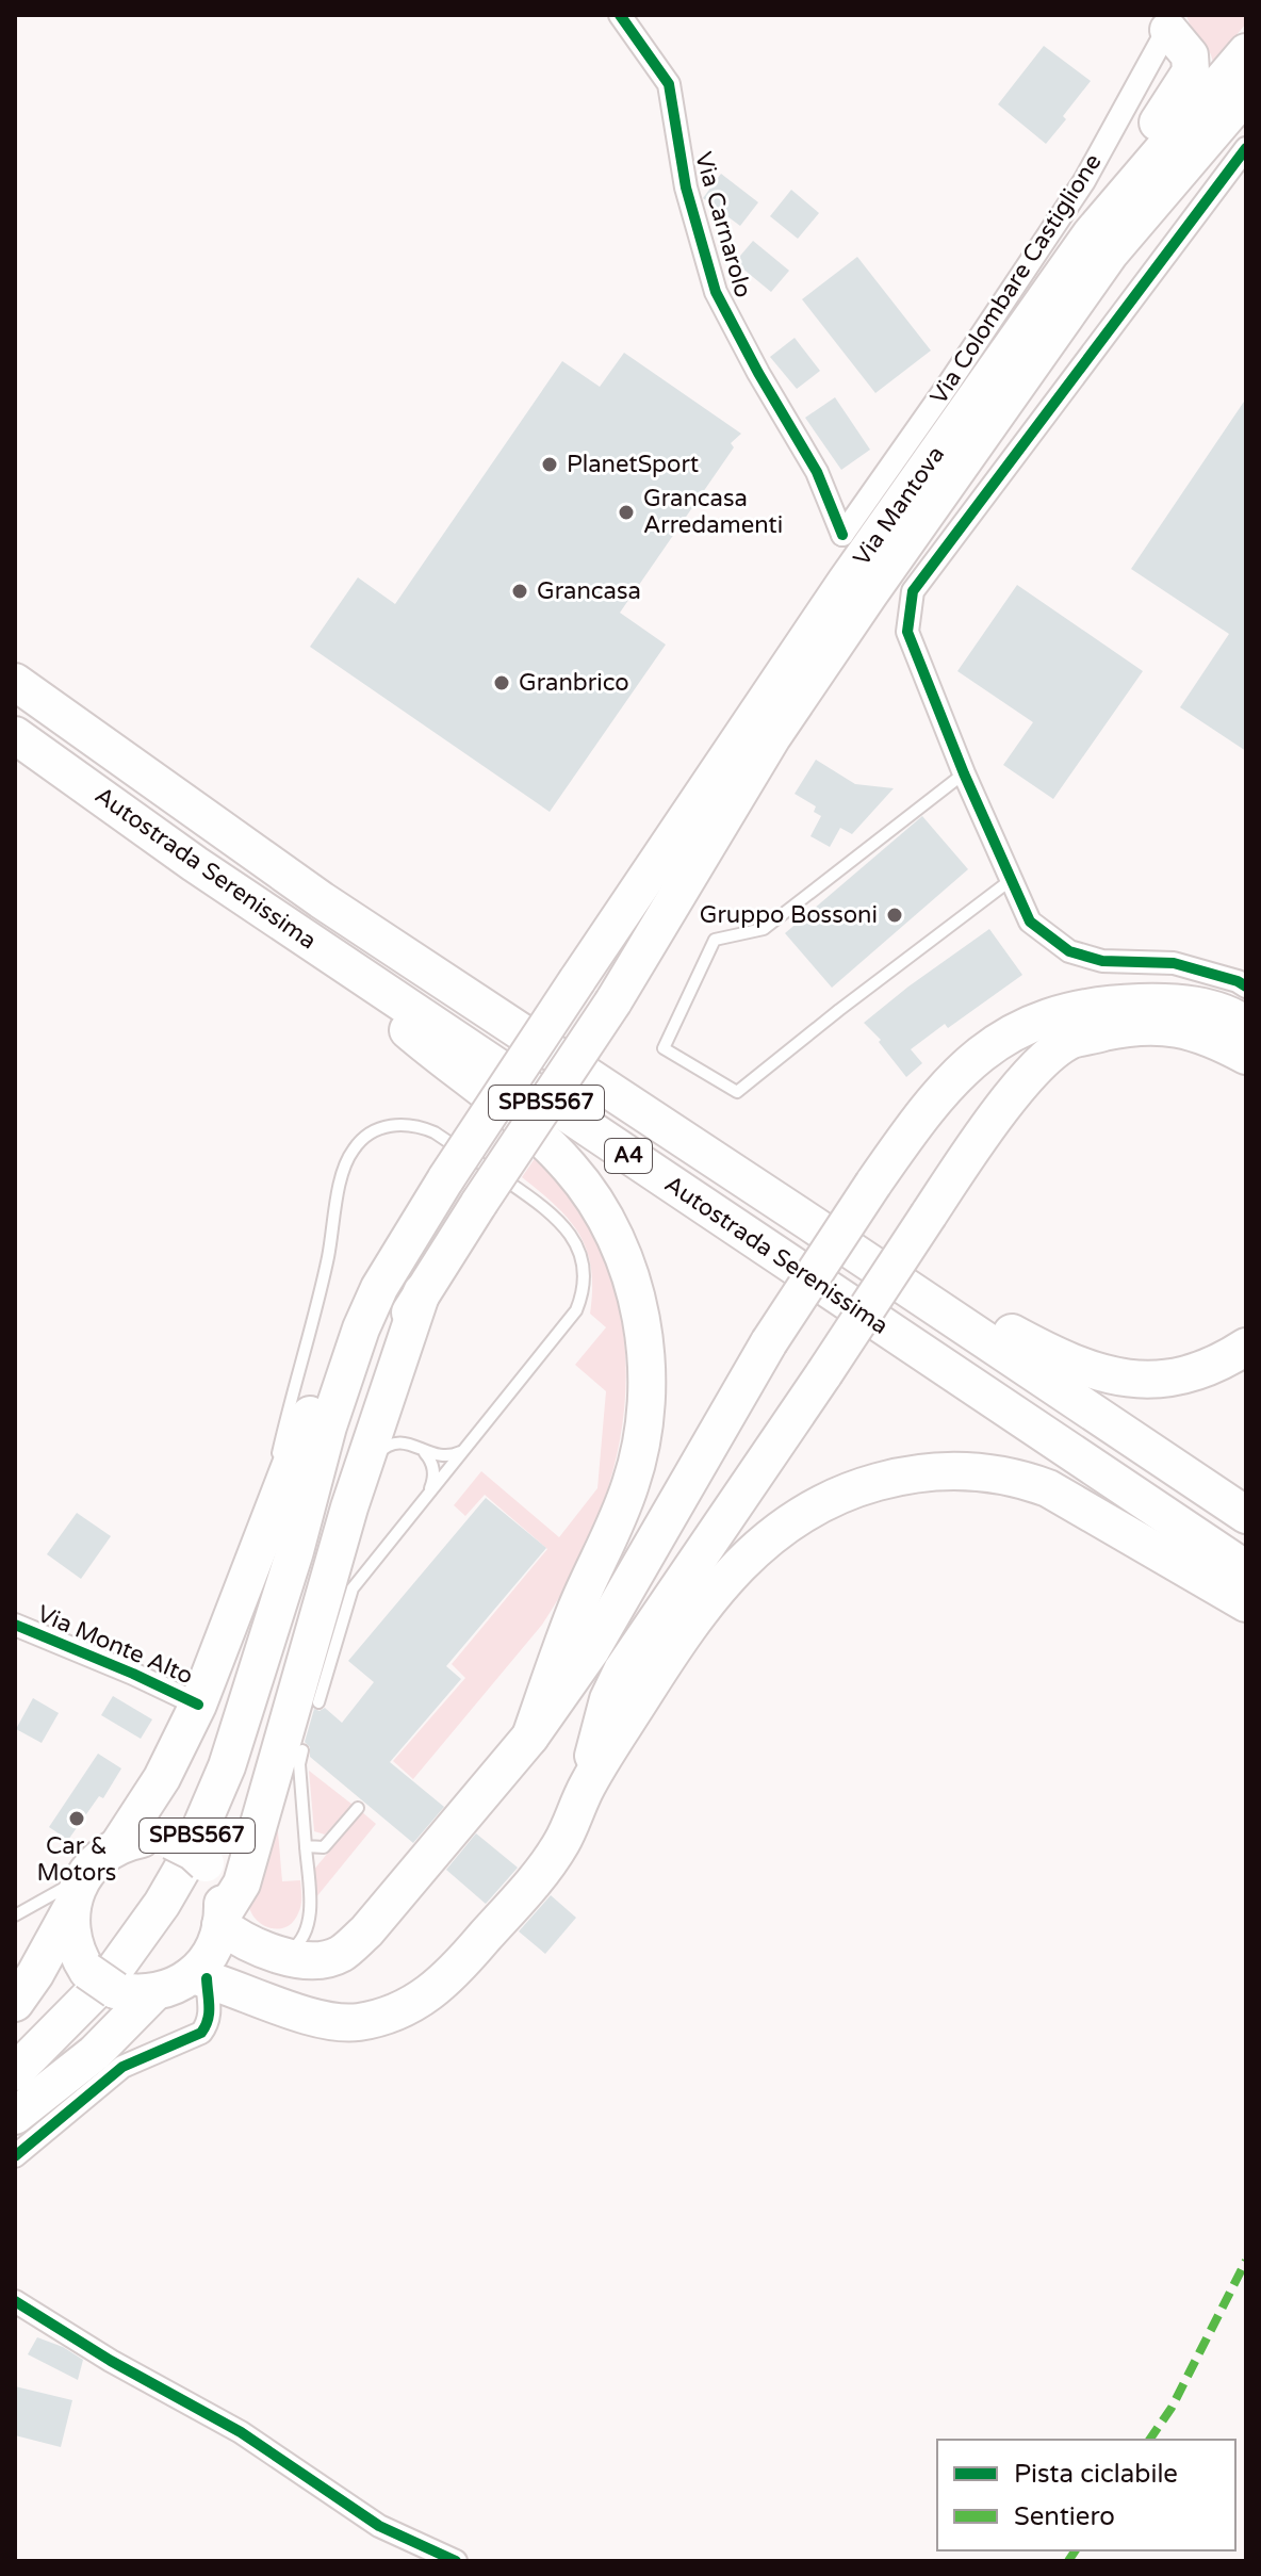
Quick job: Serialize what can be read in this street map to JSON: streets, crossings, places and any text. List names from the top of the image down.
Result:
{
  "streets": {
    "highway": [
      "Via Mantova",
      "Autostrada Serenissima",
      "SPBS567",
      "A4"
    ],
    "street": ["Via Carnarolo", "Via Colombare Castiglione", "Via Monte Alto"]
  },
  "crossings": [
    ["Via Carnarolo", "Via Colombare Castiglione"],
    ["Via Mantova", "SPBS567"]
  ],
  "places": [
    "PlanetSport",
    "Grancasa Arredamenti",
    "Grancasa",
    "Granbrico",
    "Gruppo Bossoni",
    "Car & Motors"
  ],
  "legend": ["Pista ciclabile", "Sentiero"]
}
